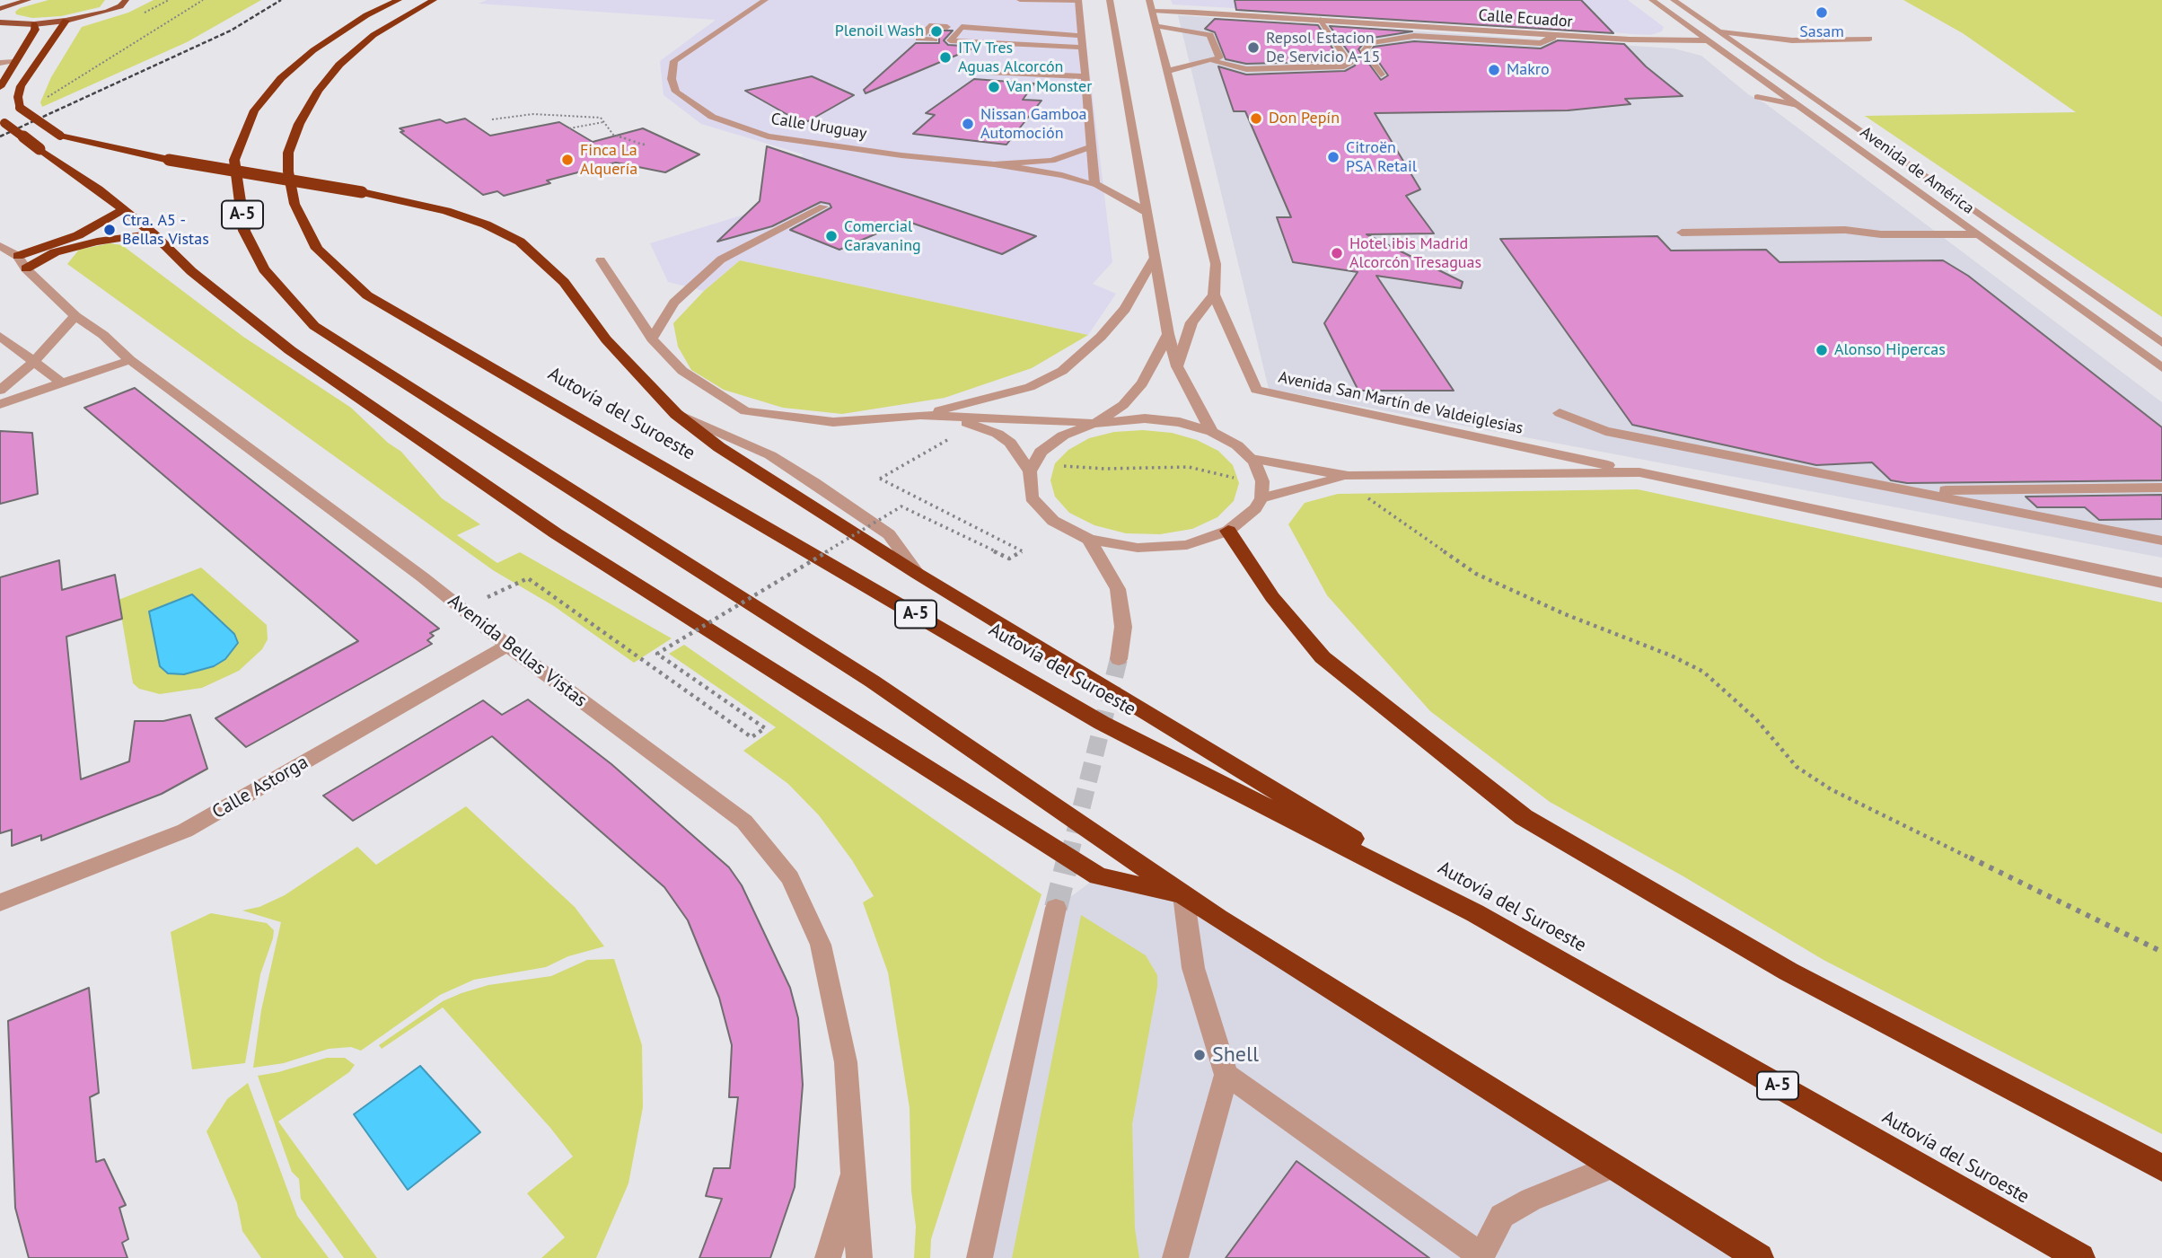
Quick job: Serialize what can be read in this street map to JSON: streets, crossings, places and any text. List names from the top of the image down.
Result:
{
  "streets": {
    "highway": ["A-5", "Autovía del Suroeste"],
    "street": [
      "Calle Ecuador",
      "Calle Uruguay",
      "Avenida de América",
      "Avenida San Martín de Valdeiglesias",
      "Avenida Bellas Vistas",
      "Calle Astorga"
    ]
  },
  "crossings": [
    ["Calle Ecuador", "Avenida de América"],
    ["Calle Ecuador", "Avenida San Martín de Valdeiglesias"],
    ["Avenida Bellas Vistas", "Calle Astorga"]
  ],
  "places": [
    "Sasam",
    "Plenoil Wash",
    "Repsol Estacion De Servicio A-15",
    "ITV Tres Aguas Alcorcón",
    "Makro",
    "Van Monster",
    "Don Pepín",
    "Nissan Gamboa Automoción",
    "Citroën PSA Retail",
    "Finca La Alquería",
    "Ctra. A5 - Bellas Vistas",
    "Comercial Caravaning",
    "Hotel ibis Madrid Alcorcón Tresaguas",
    "Alonso Hipercas",
    "Shell"
  ]
}
